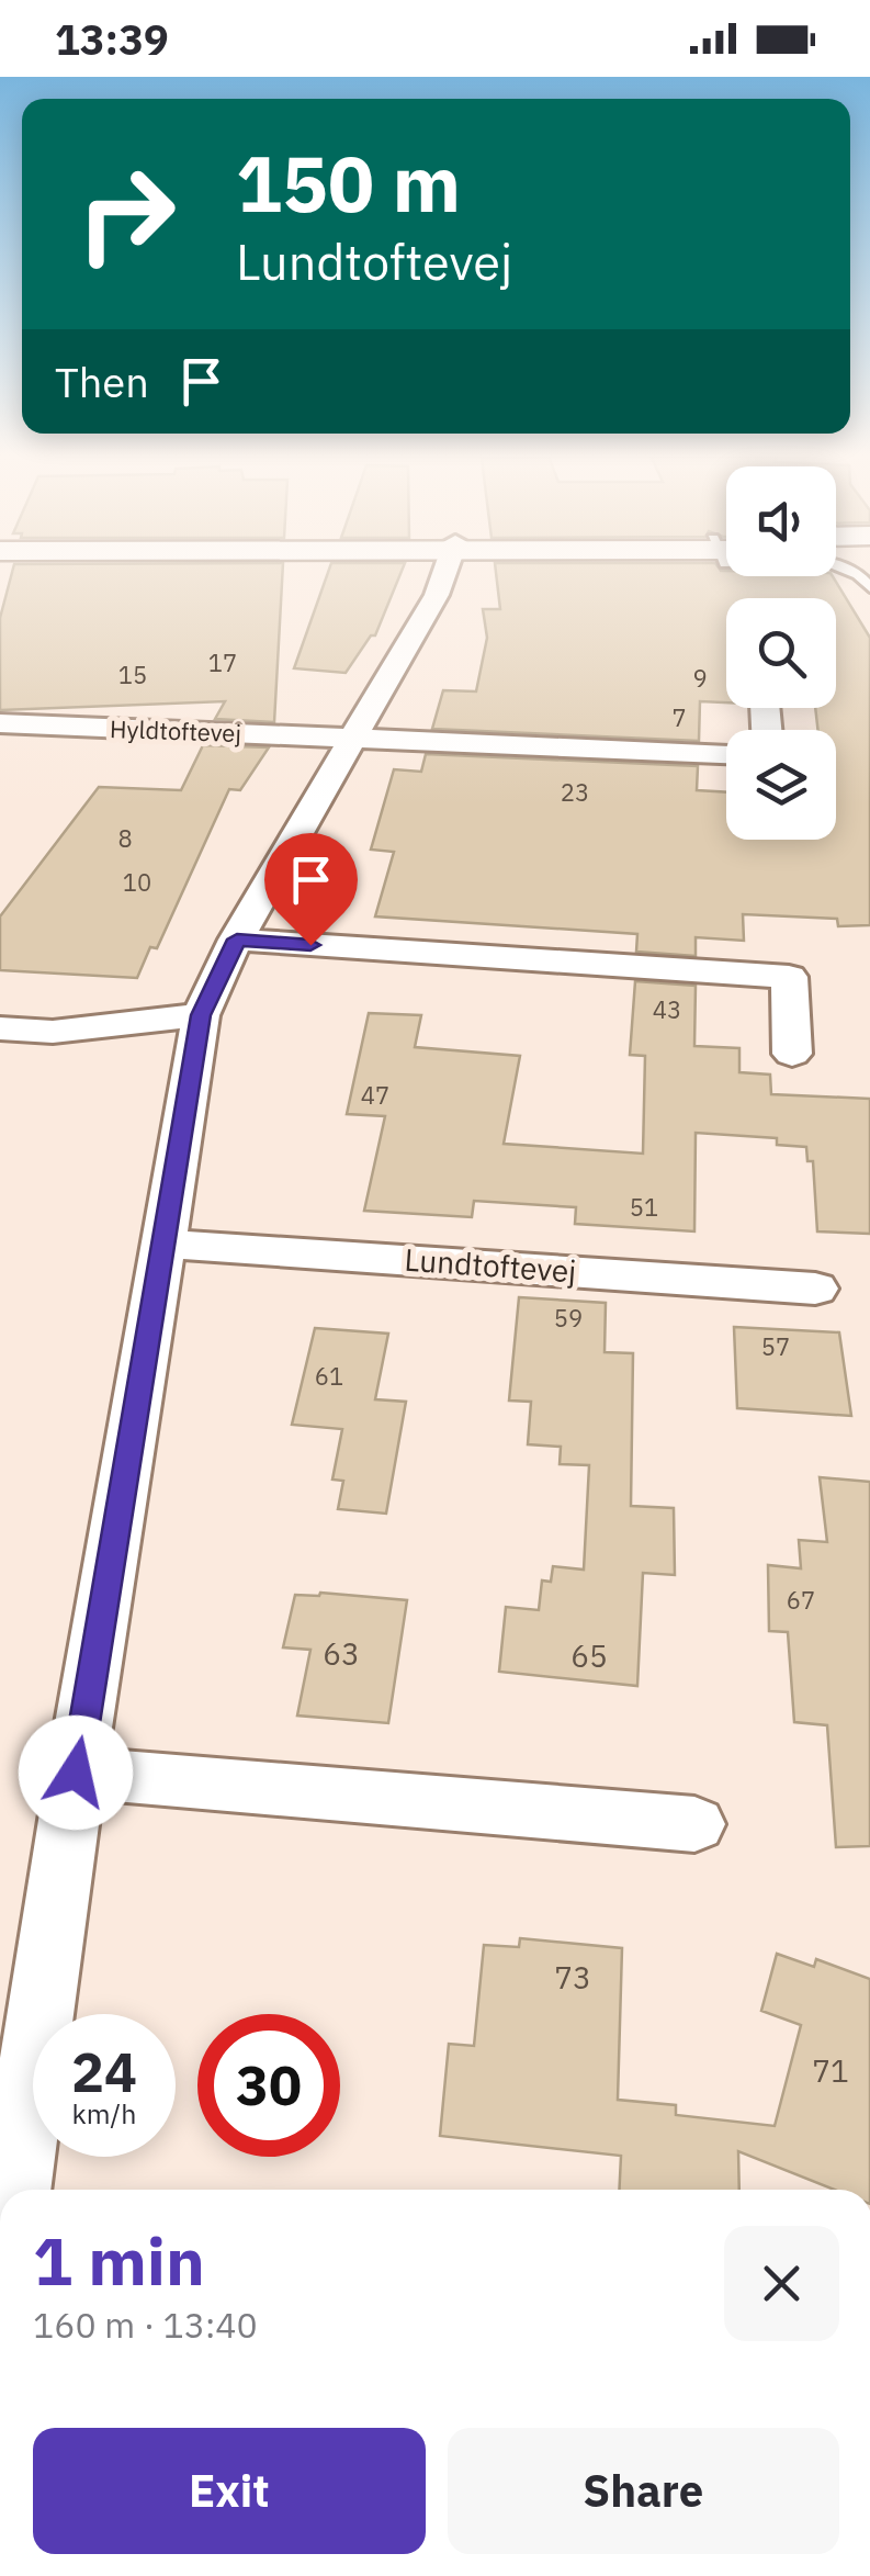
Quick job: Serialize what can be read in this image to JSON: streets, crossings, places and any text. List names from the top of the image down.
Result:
{
  "streets": {
    "street": ["Hyldtoftevej", "Lundtoftevej"]
  },
  "house_numbers": [
    "17",
    "15",
    "9",
    "7",
    "23",
    "8",
    "10",
    "43",
    "47",
    "51",
    "59",
    "57",
    "61",
    "67",
    "63",
    "65",
    "73",
    "71"
  ],
  "page": {
    "status": "13:39",
    "turn": ["150 m", "Lundtoftevej"],
    "then": "Then",
    "speed": "24 km/h",
    "limit": "30",
    "heading": ["1 min", "160 m · 13:40"],
    "buttons": ["Exit", "Share"]
  }
}
